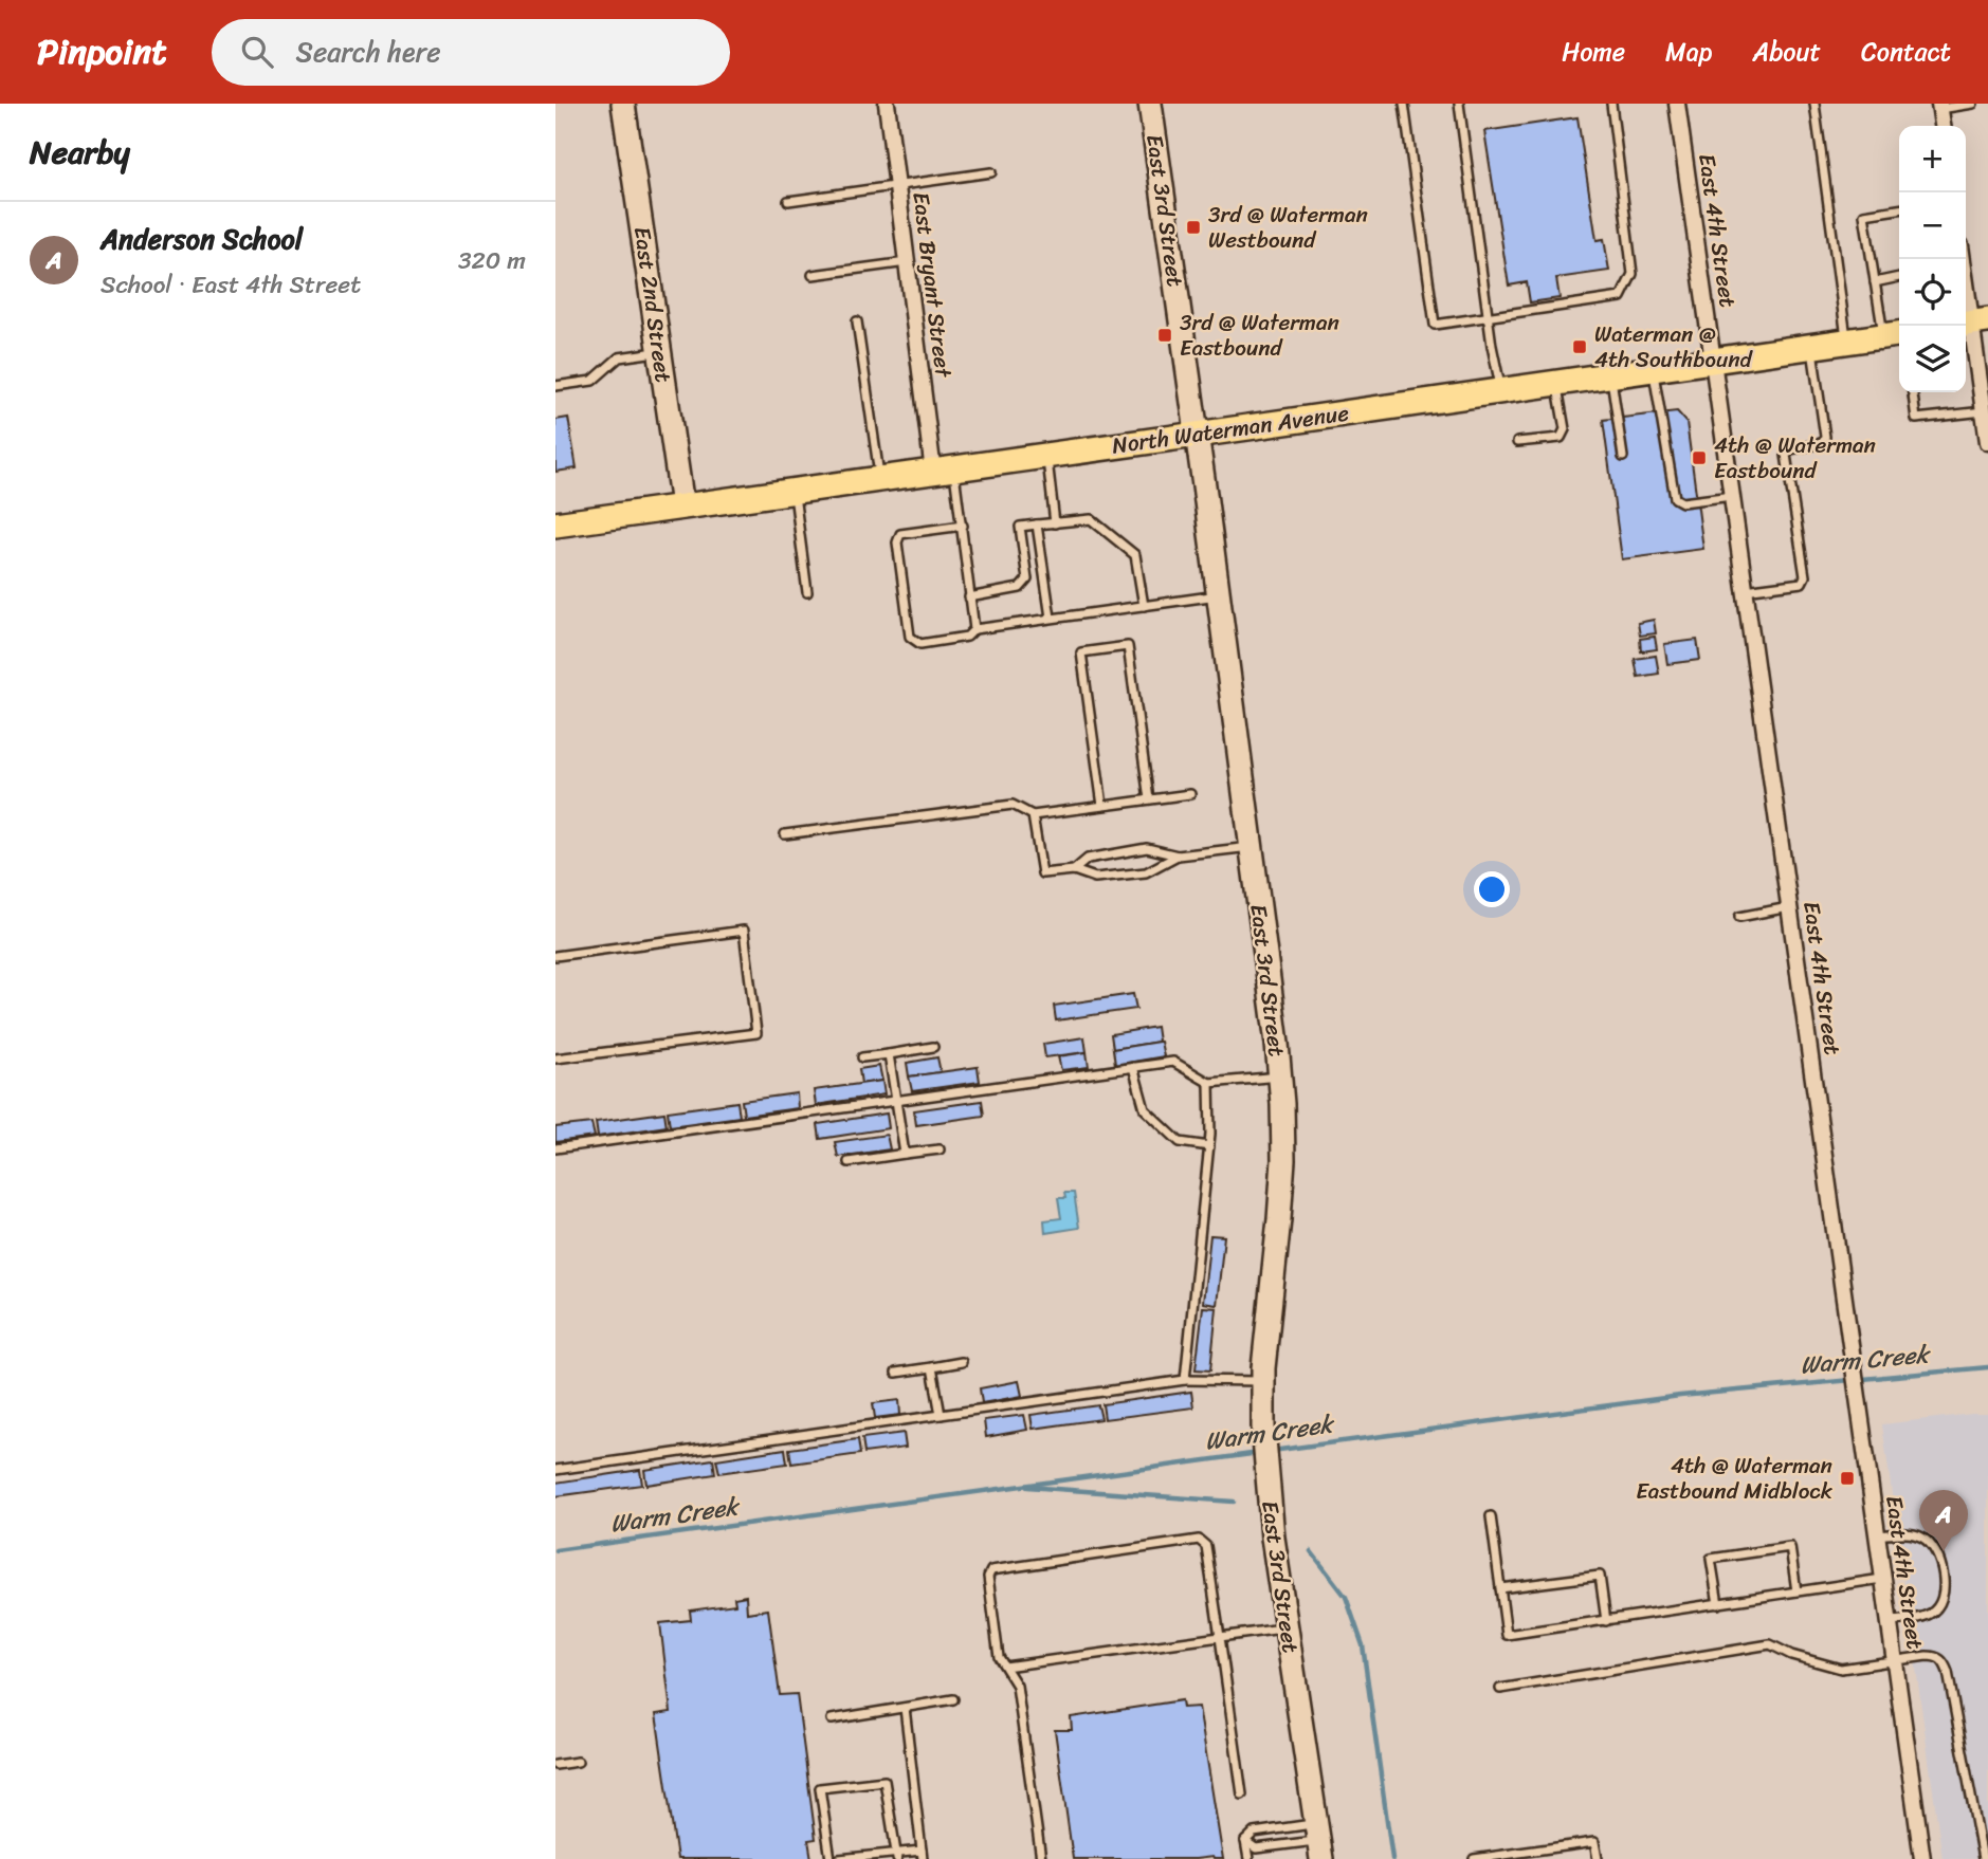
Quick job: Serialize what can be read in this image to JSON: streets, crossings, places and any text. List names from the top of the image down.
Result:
{
  "streets": {
    "main road": ["East 3rd Street", "East 2nd Street", "North Waterman Avenue"],
    "street": ["East 4th Street", "East Bryant Street"]
  },
  "crossings": [
    ["East 3rd Street", "North Waterman Avenue"],
    ["East 4th Street", "North Waterman Avenue"],
    ["East Bryant Street", "North Waterman Avenue"],
    ["East 2nd Street", "North Waterman Avenue"]
  ],
  "water": ["Warm Creek"],
  "places": {
    "transit": [
      "3rd @ Waterman Westbound",
      "3rd @ Waterman Eastbound",
      "Waterman @ 4th Southbound",
      "4th @ Waterman Eastbound",
      "4th @ Waterman Eastbound Midblock"
    ]
  },
  "page": {
    "header": "Pinpoint",
    "search": "Search here",
    "nav": [
      "Home",
      "Map",
      "About",
      "Contact"
    ],
    "heading": "Nearby",
    "map_buttons": ["+", "−"],
    "list": [
      {
        "mark": "A",
        "name": "Anderson School",
        "note": "School · East 4th Street",
        "value": "320 m"
      }
    ],
    "pins": "A"
  }
}
